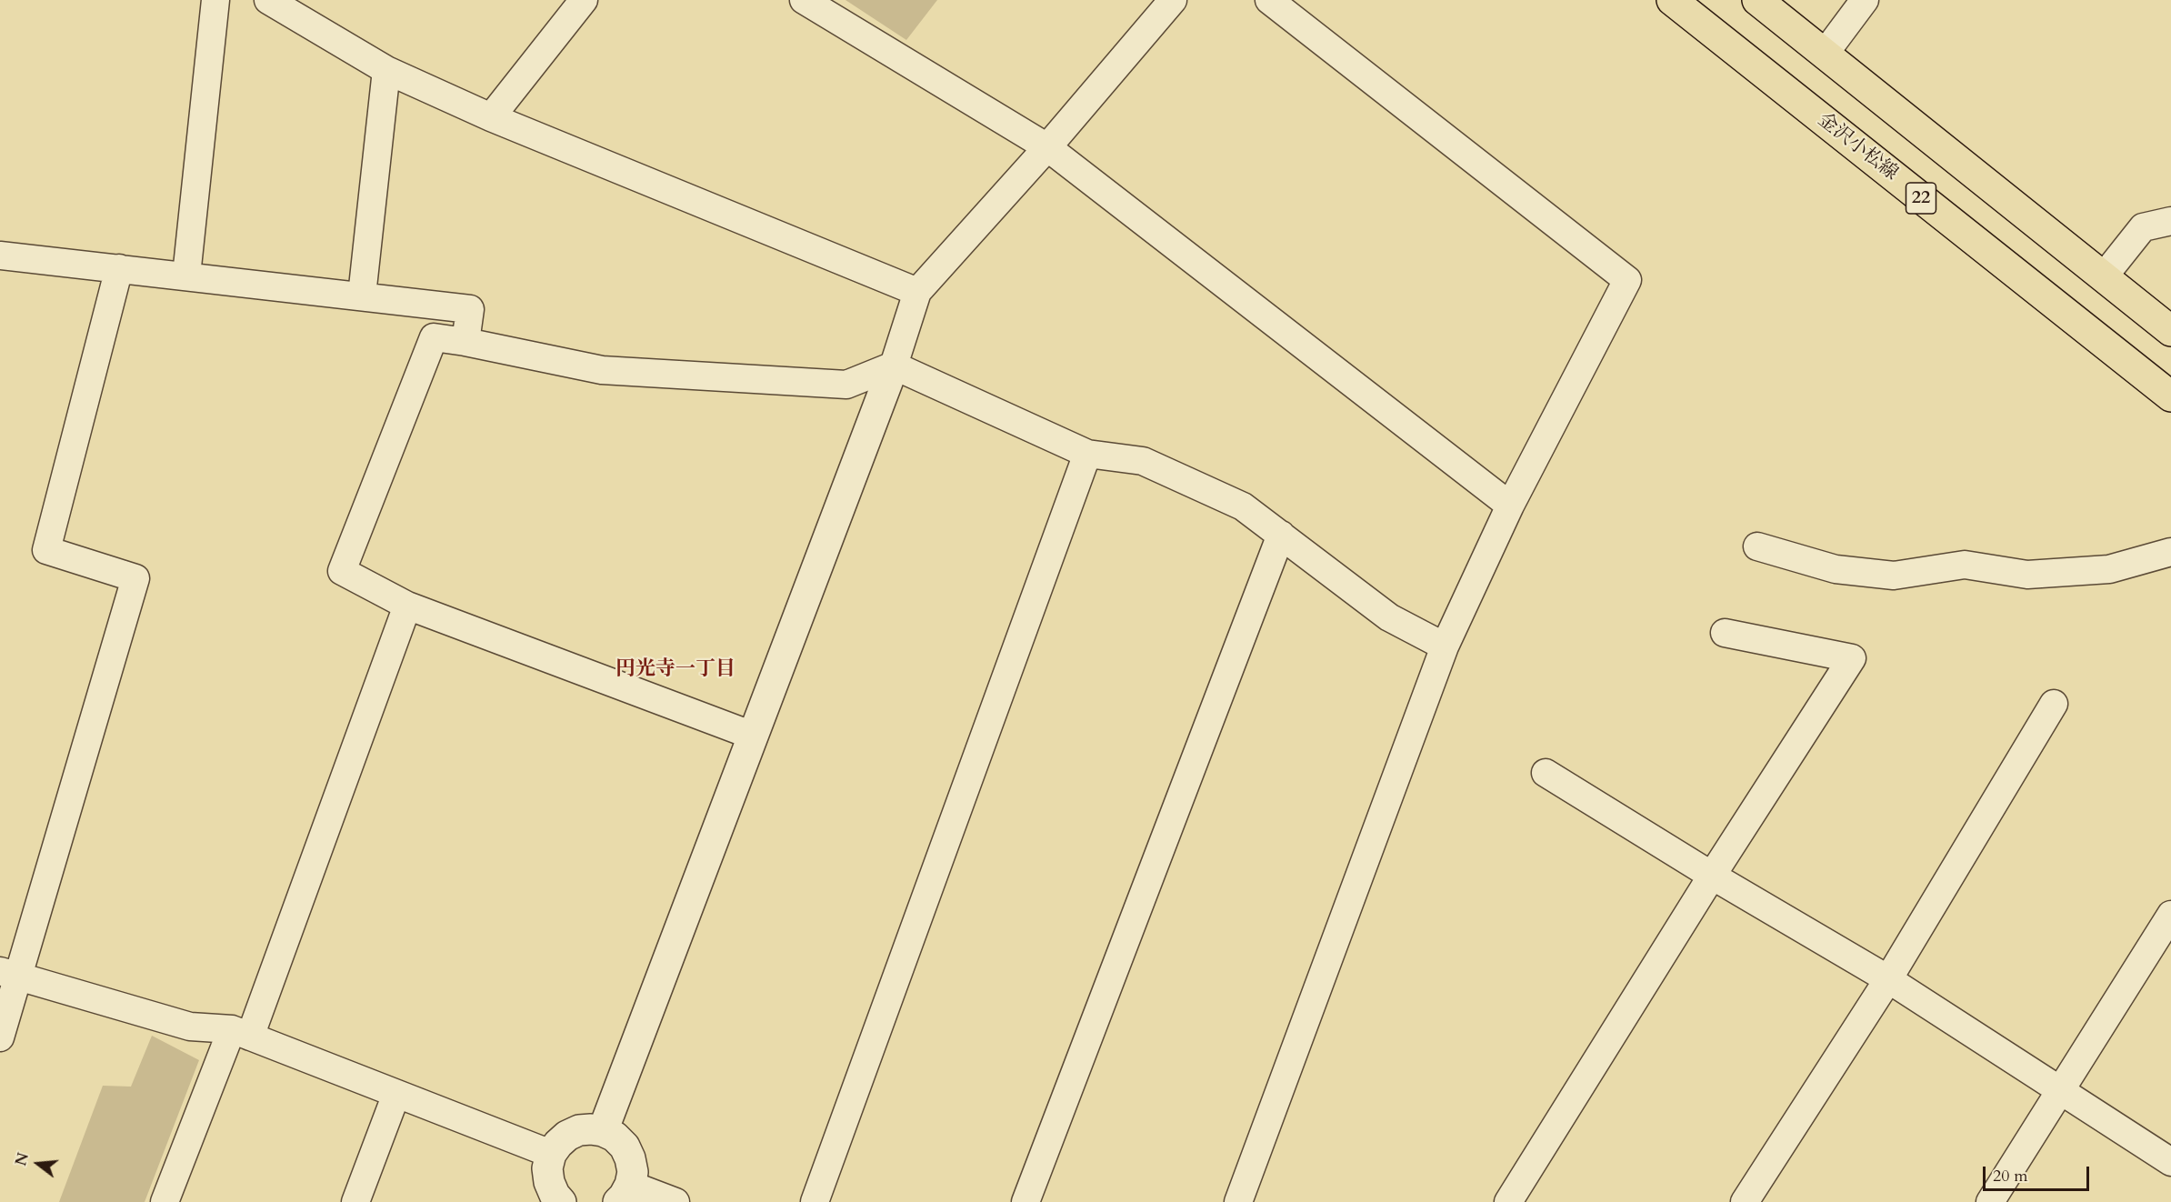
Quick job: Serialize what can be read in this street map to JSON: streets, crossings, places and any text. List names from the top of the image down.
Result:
{
  "streets": {
    "main road": ["金沢小松線", "22"]
  },
  "districts": ["円光寺一丁目"],
  "scale_bar": "20 m",
  "north": "left"
}
